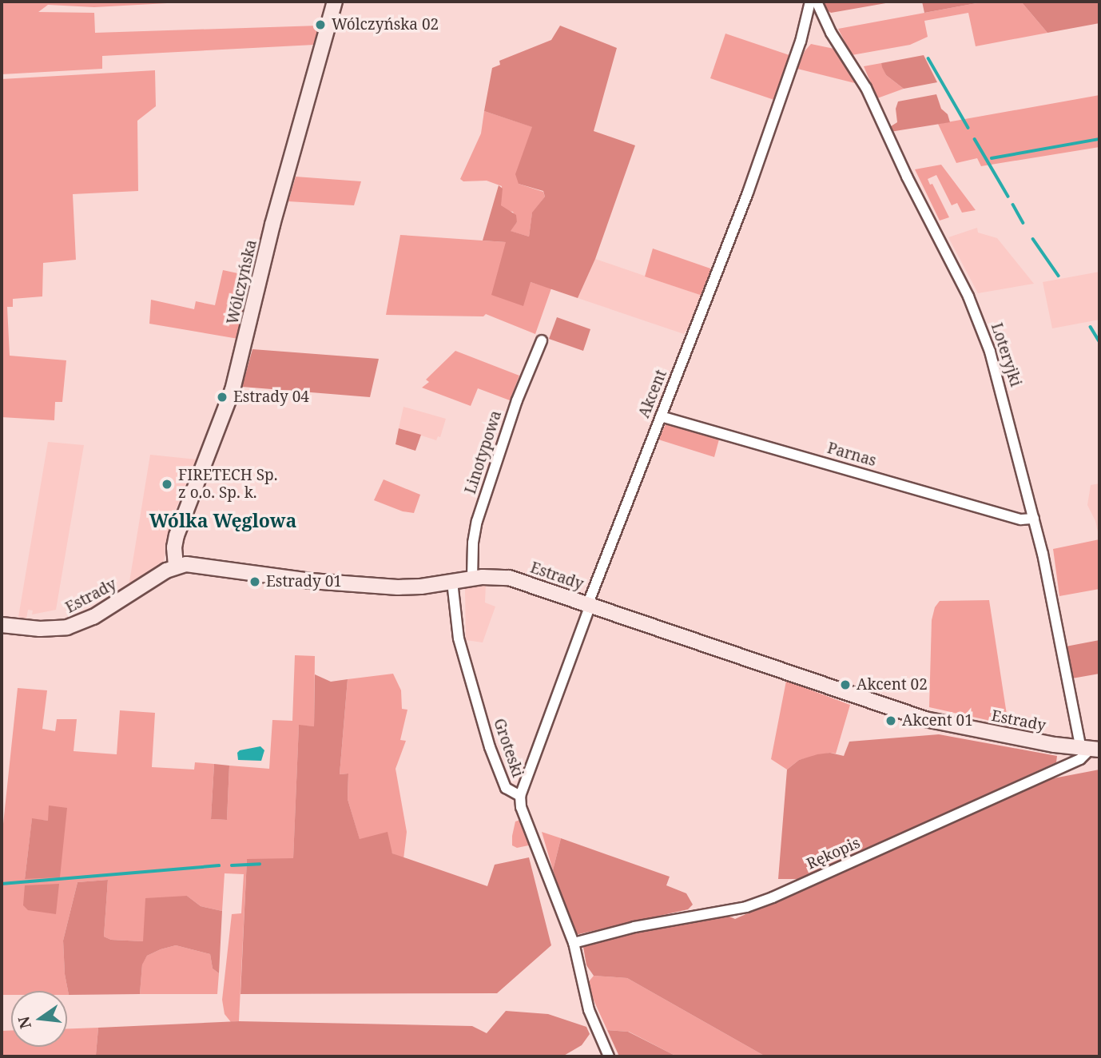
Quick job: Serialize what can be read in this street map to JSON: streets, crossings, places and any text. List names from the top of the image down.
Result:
{
  "streets": {
    "main road": ["Wólczyńska", "Estrady"],
    "street": [
      "Loteryjki",
      "Akcent",
      "Linotypowa",
      "Parnas",
      "Groteski",
      "Rękopis"
    ]
  },
  "crossings": [
    ["Wólczyńska", "Estrady"],
    ["Loteryjki", "Parnas"],
    ["Loteryjki", "Estrady"],
    ["Loteryjki", "Rękopis"],
    ["Akcent", "Parnas"],
    ["Akcent", "Estrady"],
    ["Akcent", "Groteski"],
    ["Linotypowa", "Estrady"],
    ["Estrady", "Groteski"],
    ["Estrady", "Rękopis"],
    ["Groteski", "Rękopis"]
  ],
  "districts": ["Wólka Węglowa"],
  "places": [
    "Wólczyńska 02",
    "Estrady 04",
    "FIRETECH Sp. z o.o. Sp. k.",
    "Estrady 01",
    "Akcent 02",
    "Akcent 01"
  ],
  "north": "left"
}
